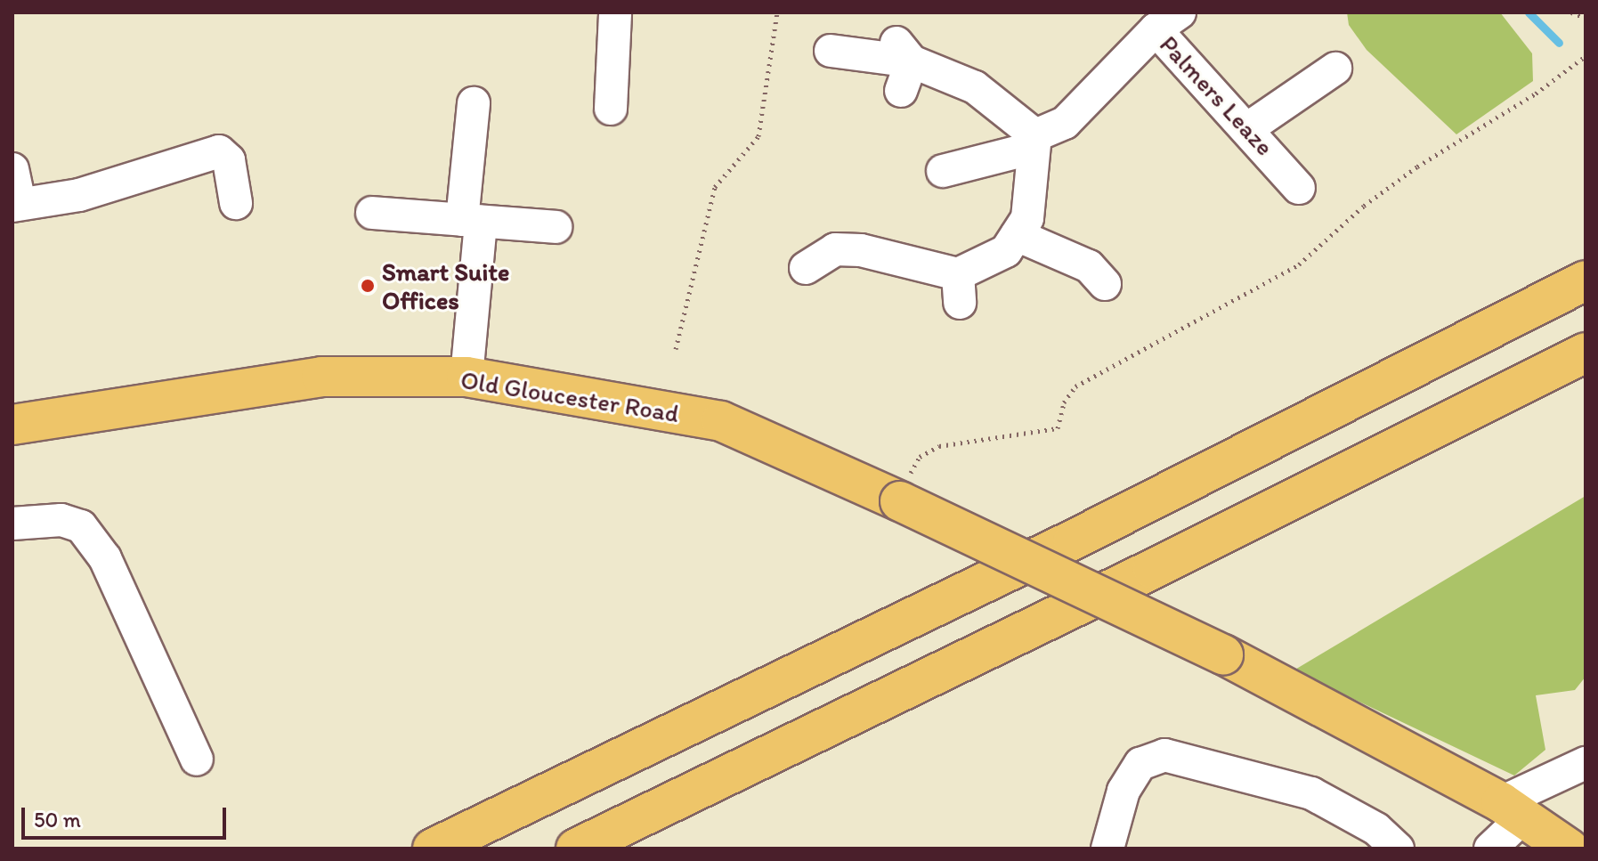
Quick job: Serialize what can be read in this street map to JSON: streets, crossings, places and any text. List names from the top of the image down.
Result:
{
  "streets": {
    "main road": ["Old Gloucester Road"],
    "street": ["Palmers Leaze"]
  },
  "places": ["Smart Suite Offices"],
  "scale_bar": "50 m"
}
